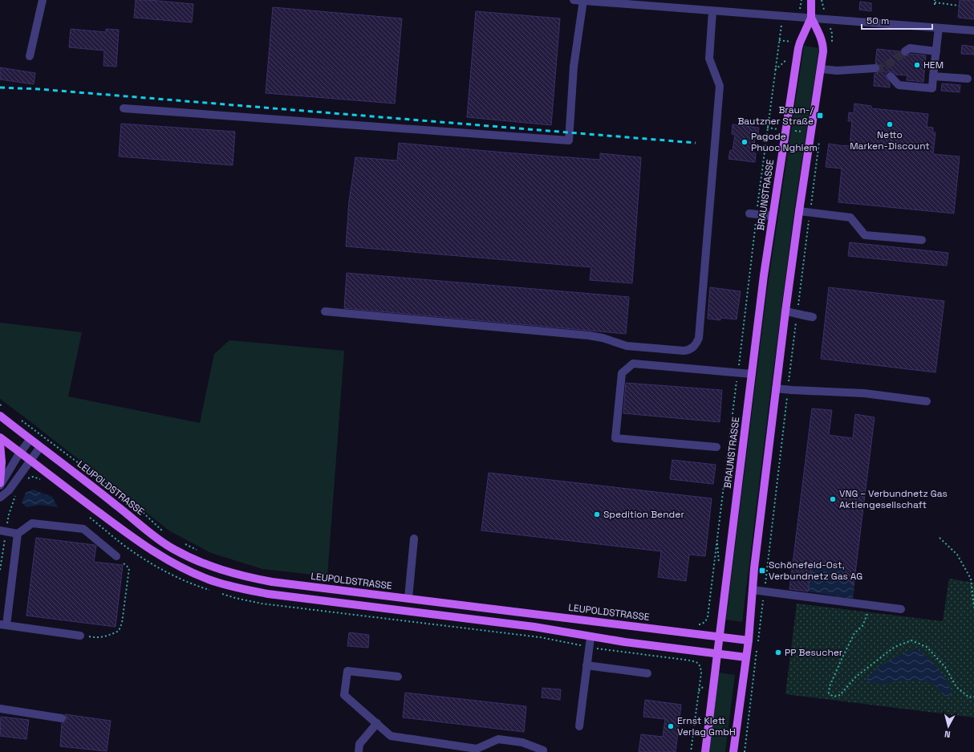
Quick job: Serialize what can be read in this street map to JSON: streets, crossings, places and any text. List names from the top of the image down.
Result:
{
  "streets": {
    "main road": ["BRAUNSTRASSE", "LEUPOLDSTRASSE"]
  },
  "crossings": [
    ["BRAUNSTRASSE", "LEUPOLDSTRASSE"]
  ],
  "places": {
    "other": [
      "HEM",
      "Netto Marken-Discount",
      "Pagode Phuoc Nghiem",
      "VNG – Verbundnetz Gas Aktiengesellschaft",
      "Spedition Bender",
      "PP Besucher",
      "Ernst Klett Verlag GmbH"
    ],
    "transit": ["Braun-/ Bautzner Straße", "Schönefeld-Ost, Verbundnetz Gas AG"]
  },
  "scale_bar": "50 m",
  "north": "bottom"
}
